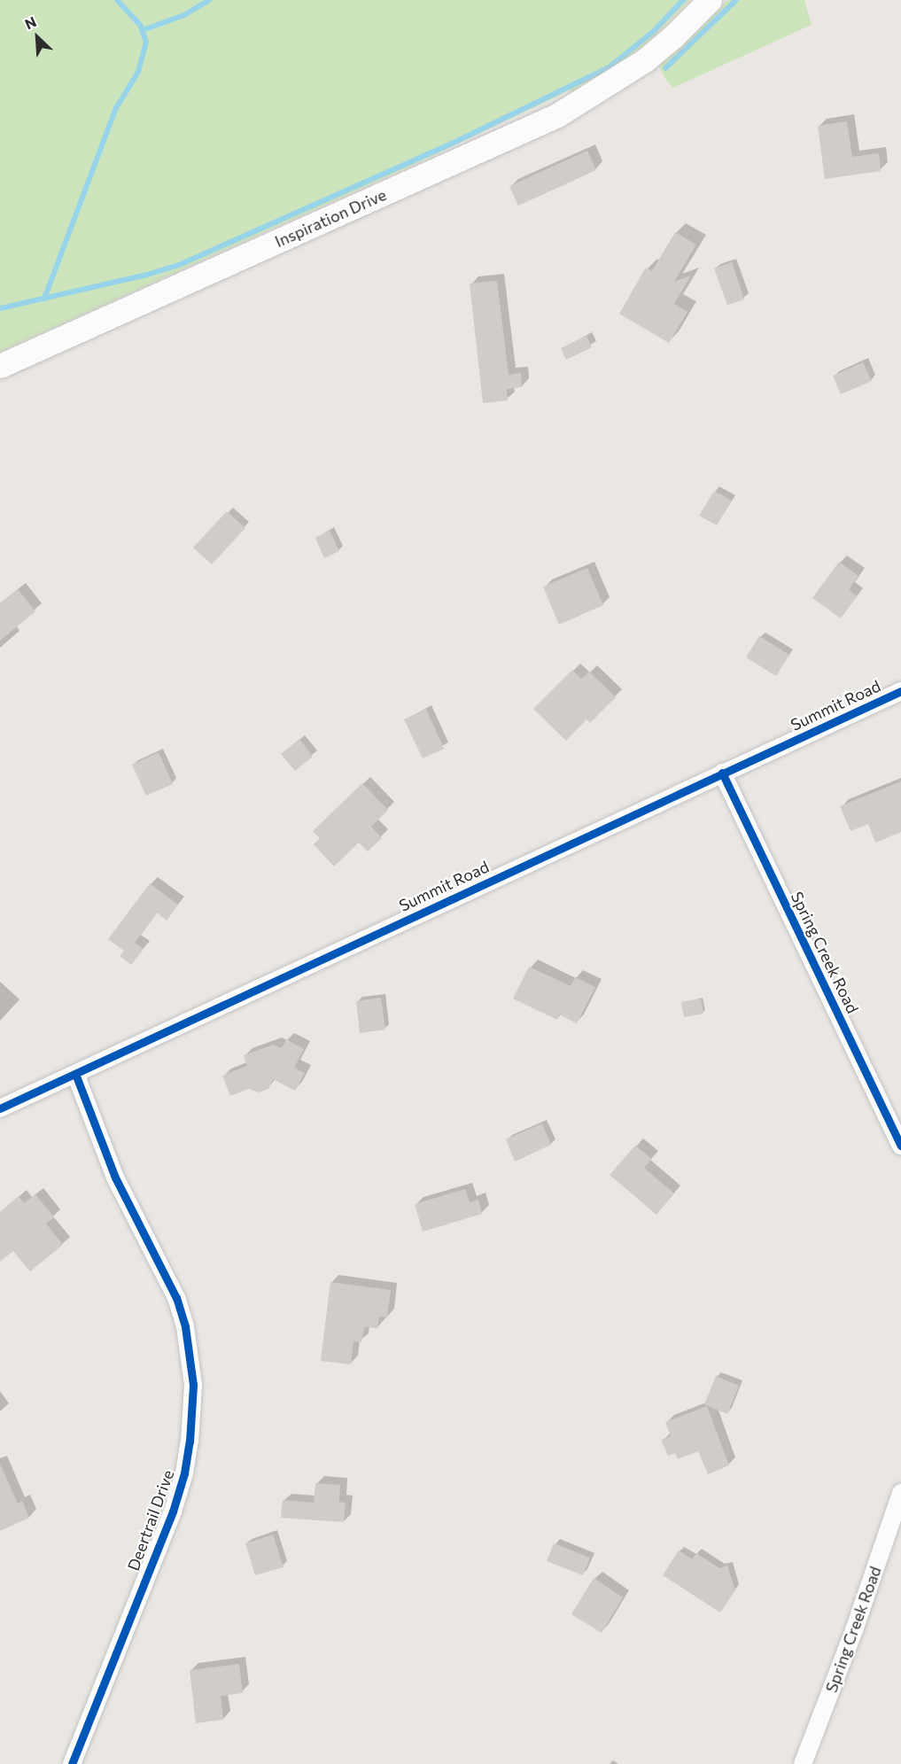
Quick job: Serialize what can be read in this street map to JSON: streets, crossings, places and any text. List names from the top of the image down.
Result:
{
  "streets": {
    "main road": ["Inspiration Drive"],
    "street": ["Summit Road", "Spring Creek Road", "Deertrail Drive"]
  },
  "crossings": [
    ["Summit Road", "Spring Creek Road"],
    ["Summit Road", "Deertrail Drive"]
  ],
  "north": "top left"
}
